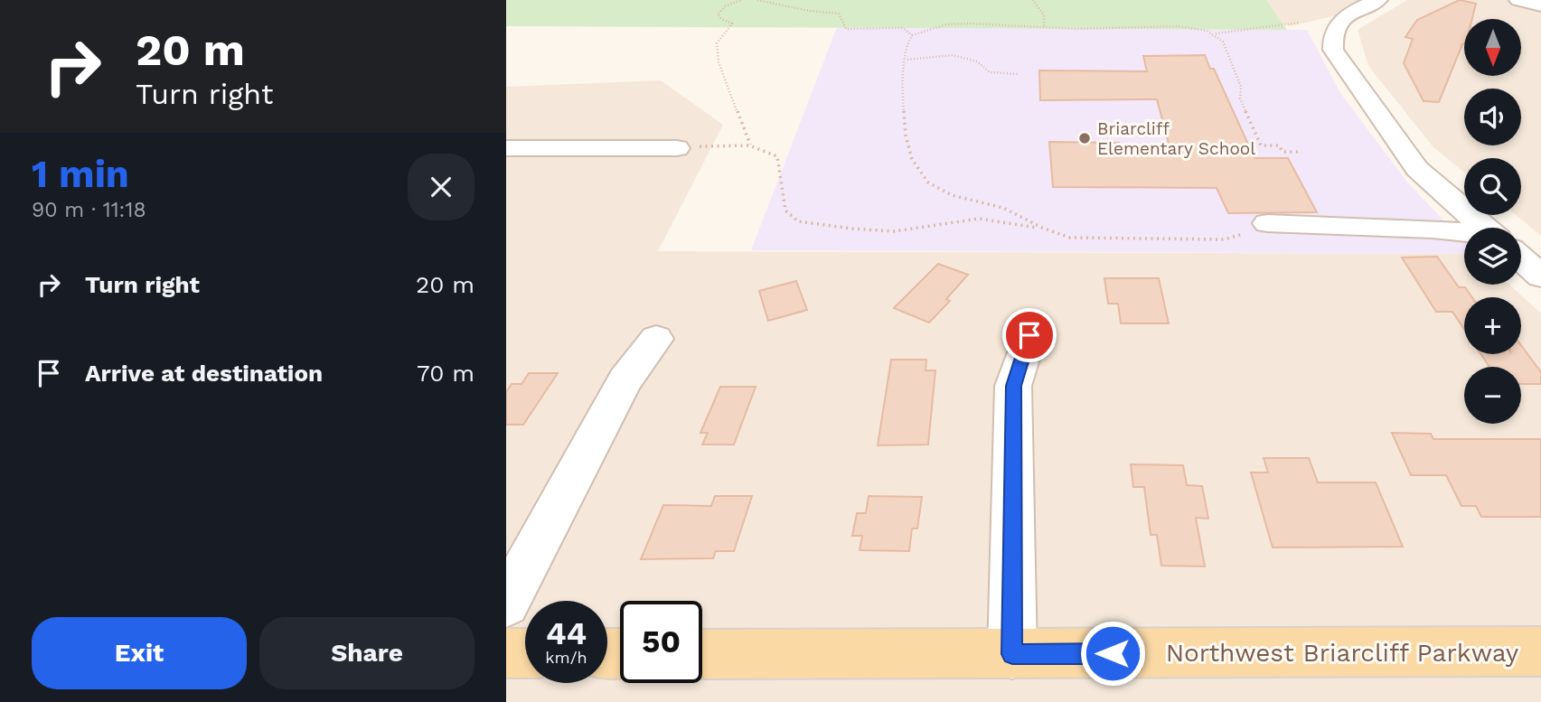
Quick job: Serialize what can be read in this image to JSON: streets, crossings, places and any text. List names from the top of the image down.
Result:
{
  "streets": {
    "main road": ["Northwest Briarcliff Parkway"]
  },
  "places": ["Briarcliff Elementary School"],
  "north": "bottom",
  "page": {
    "turn": ["20 m", "Turn right"],
    "map_buttons": ["+", "−"],
    "heading": ["1 min", "90 m · 11:18"],
    "list": [
      {
        "name": "Turn right",
        "value": "20 m"
      },
      {
        "name": "Arrive at destination",
        "value": "70 m"
      }
    ],
    "speed": "44 km/h",
    "limit": "50",
    "buttons": ["Exit", "Share"]
  }
}
